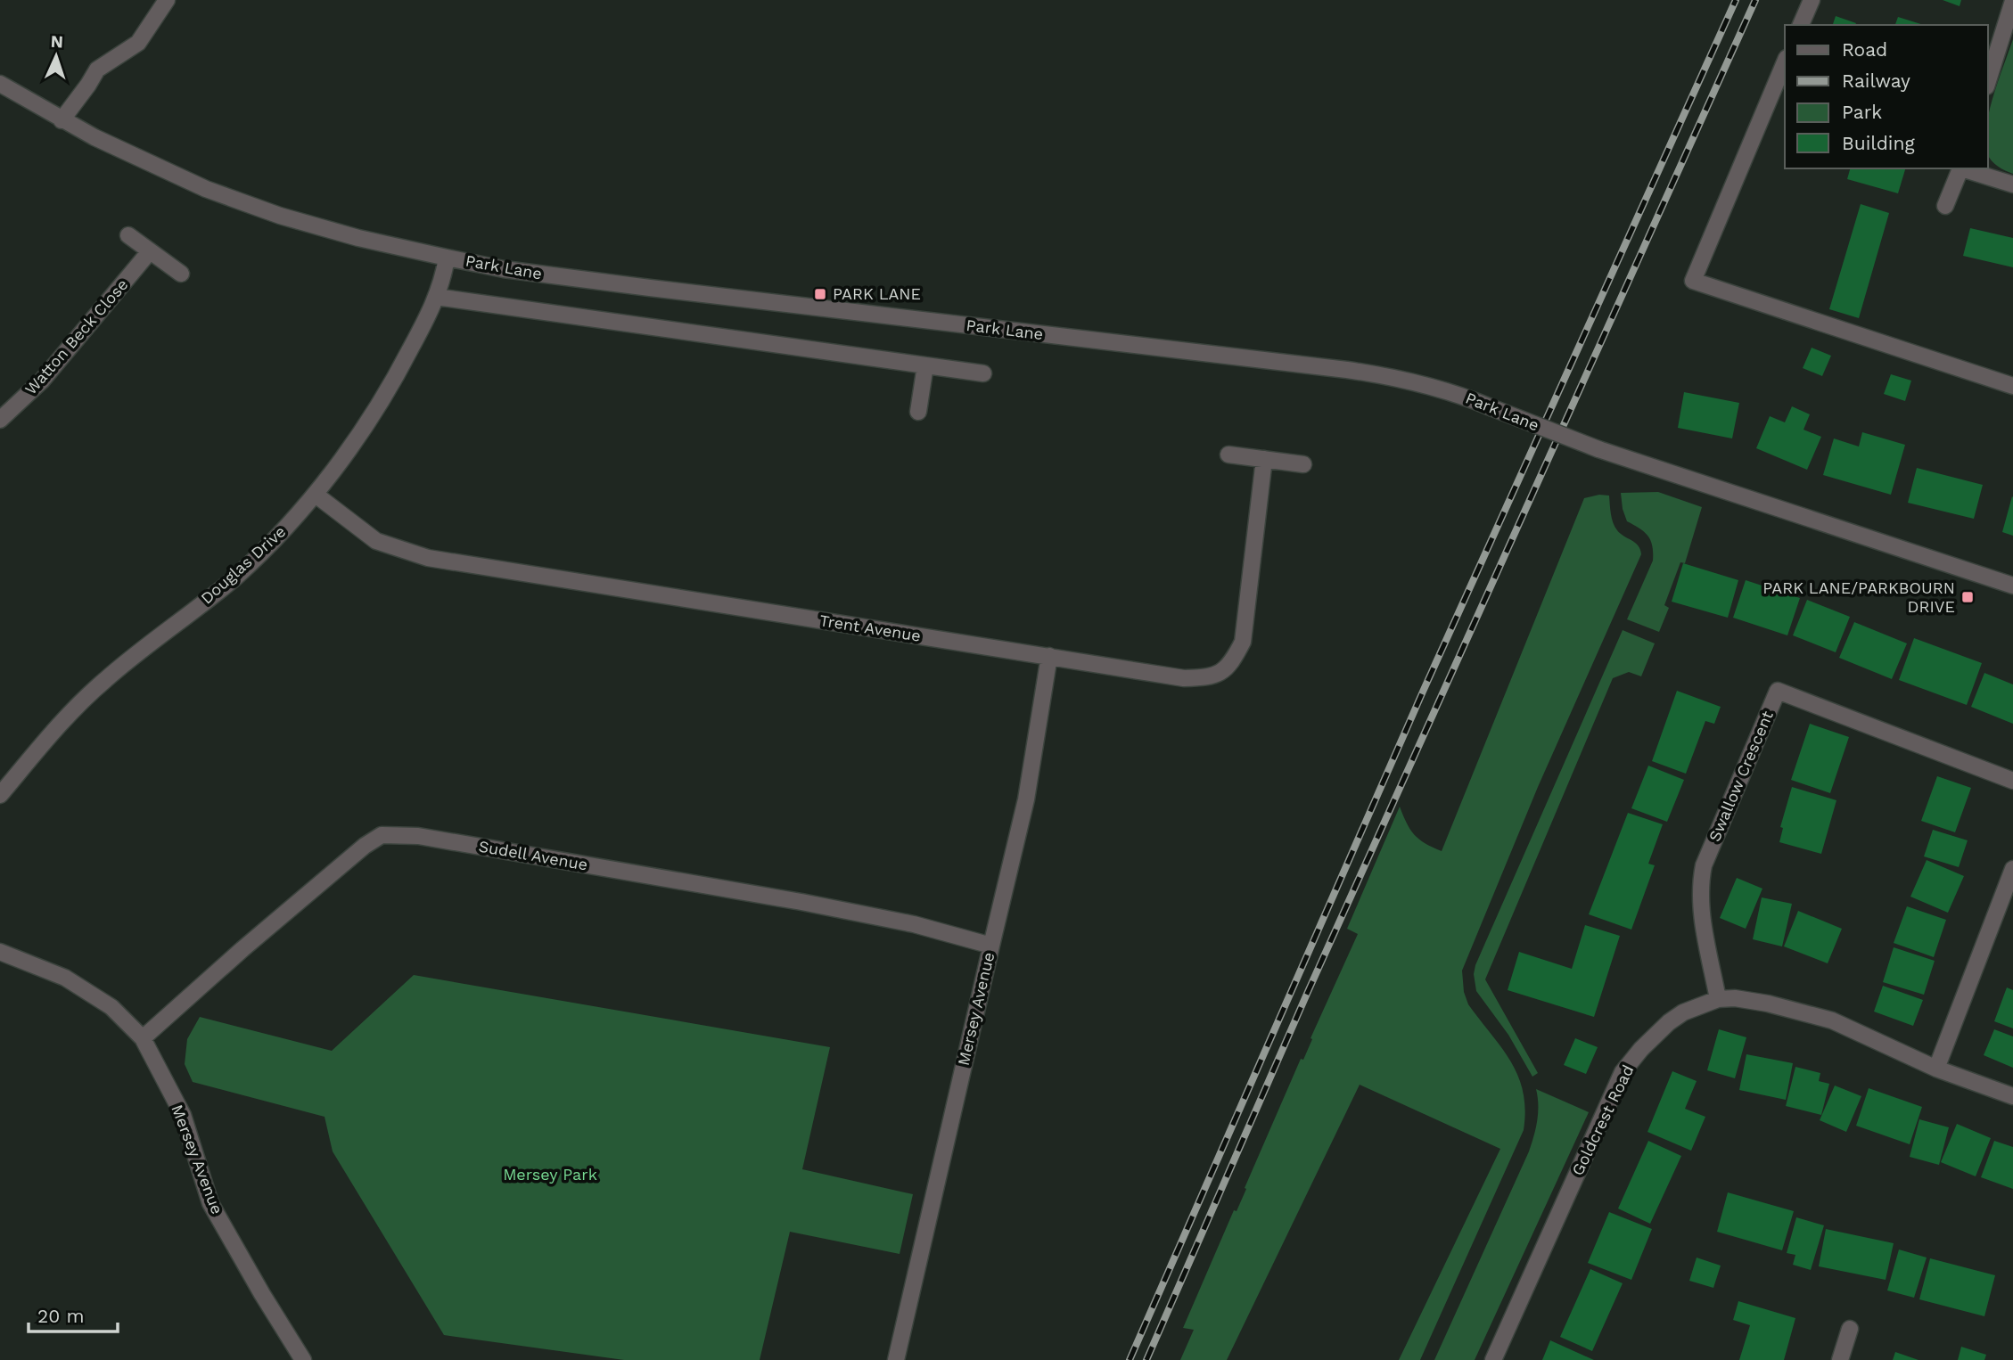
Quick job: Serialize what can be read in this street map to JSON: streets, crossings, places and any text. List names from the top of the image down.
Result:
{
  "streets": {
    "street": [
      "Park Lane",
      "Watton Beck Close",
      "Douglas Drive",
      "Trent Avenue",
      "Swallow Crescent",
      "Sudell Avenue",
      "Mersey Avenue",
      "Goldcrest Road"
    ]
  },
  "crossings": [
    ["Park Lane", "Douglas Drive"],
    ["Douglas Drive", "Trent Avenue"],
    ["Trent Avenue", "Mersey Avenue"],
    ["Swallow Crescent", "Goldcrest Road"],
    ["Sudell Avenue", "Mersey Avenue"]
  ],
  "parks": ["Mersey Park"],
  "places": {
    "transit": ["PARK LANE", "PARK LANE/PARKBOURN DRIVE"]
  },
  "legend": [
    "Road",
    "Railway",
    "Park",
    "Building"
  ],
  "scale_bar": "20 m",
  "north": "top"
}
